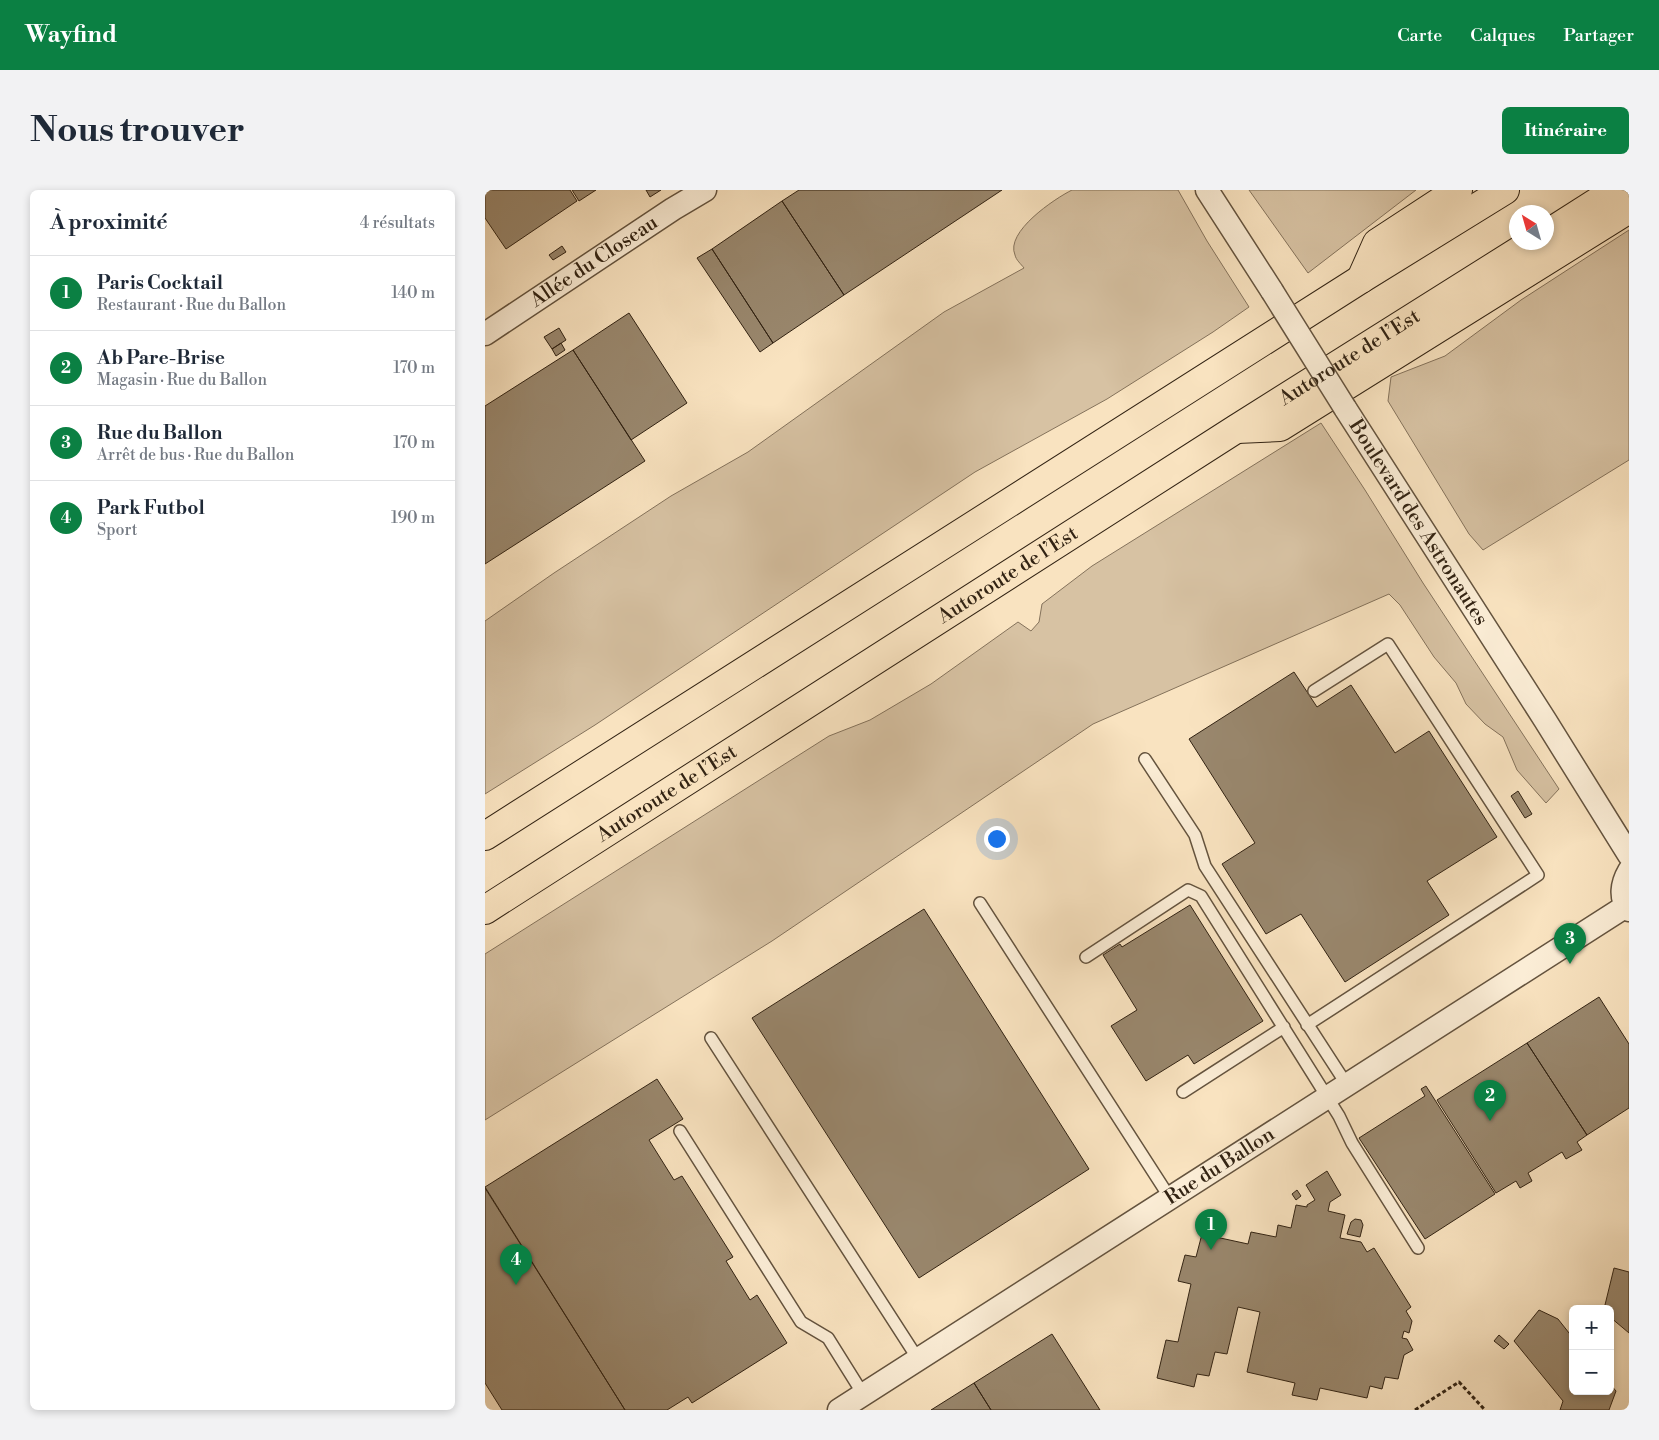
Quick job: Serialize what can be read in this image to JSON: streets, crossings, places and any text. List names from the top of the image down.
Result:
{
  "streets": {
    "highway": ["Autoroute de l’Est"],
    "street": ["Allée du Closeau", "Boulevard des Astronautes", "Rue du Ballon"]
  },
  "north": "top left",
  "page": {
    "header": "Wayfind",
    "nav": ["Carte", "Calques", "Partager"],
    "buttons": "Itinéraire",
    "title": "Nous trouver",
    "heading": ["À proximité", "4 résultats"],
    "list": [
      {
        "mark": "1",
        "name": "Paris Cocktail",
        "note": "Restaurant · Rue du Ballon",
        "value": "140 m"
      },
      {
        "mark": "2",
        "name": "Ab Pare-Brise",
        "note": "Magasin · Rue du Ballon",
        "value": "170 m"
      },
      {
        "mark": "3",
        "name": "Rue du Ballon",
        "note": "Arrêt de bus · Rue du Ballon",
        "value": "170 m"
      },
      {
        "mark": "4",
        "name": "Park Futbol",
        "note": "Sport",
        "value": "190 m"
      }
    ],
    "pins": [
      "3",
      "2",
      "1",
      "4"
    ],
    "map_buttons": ["+", "−"]
  }
}
